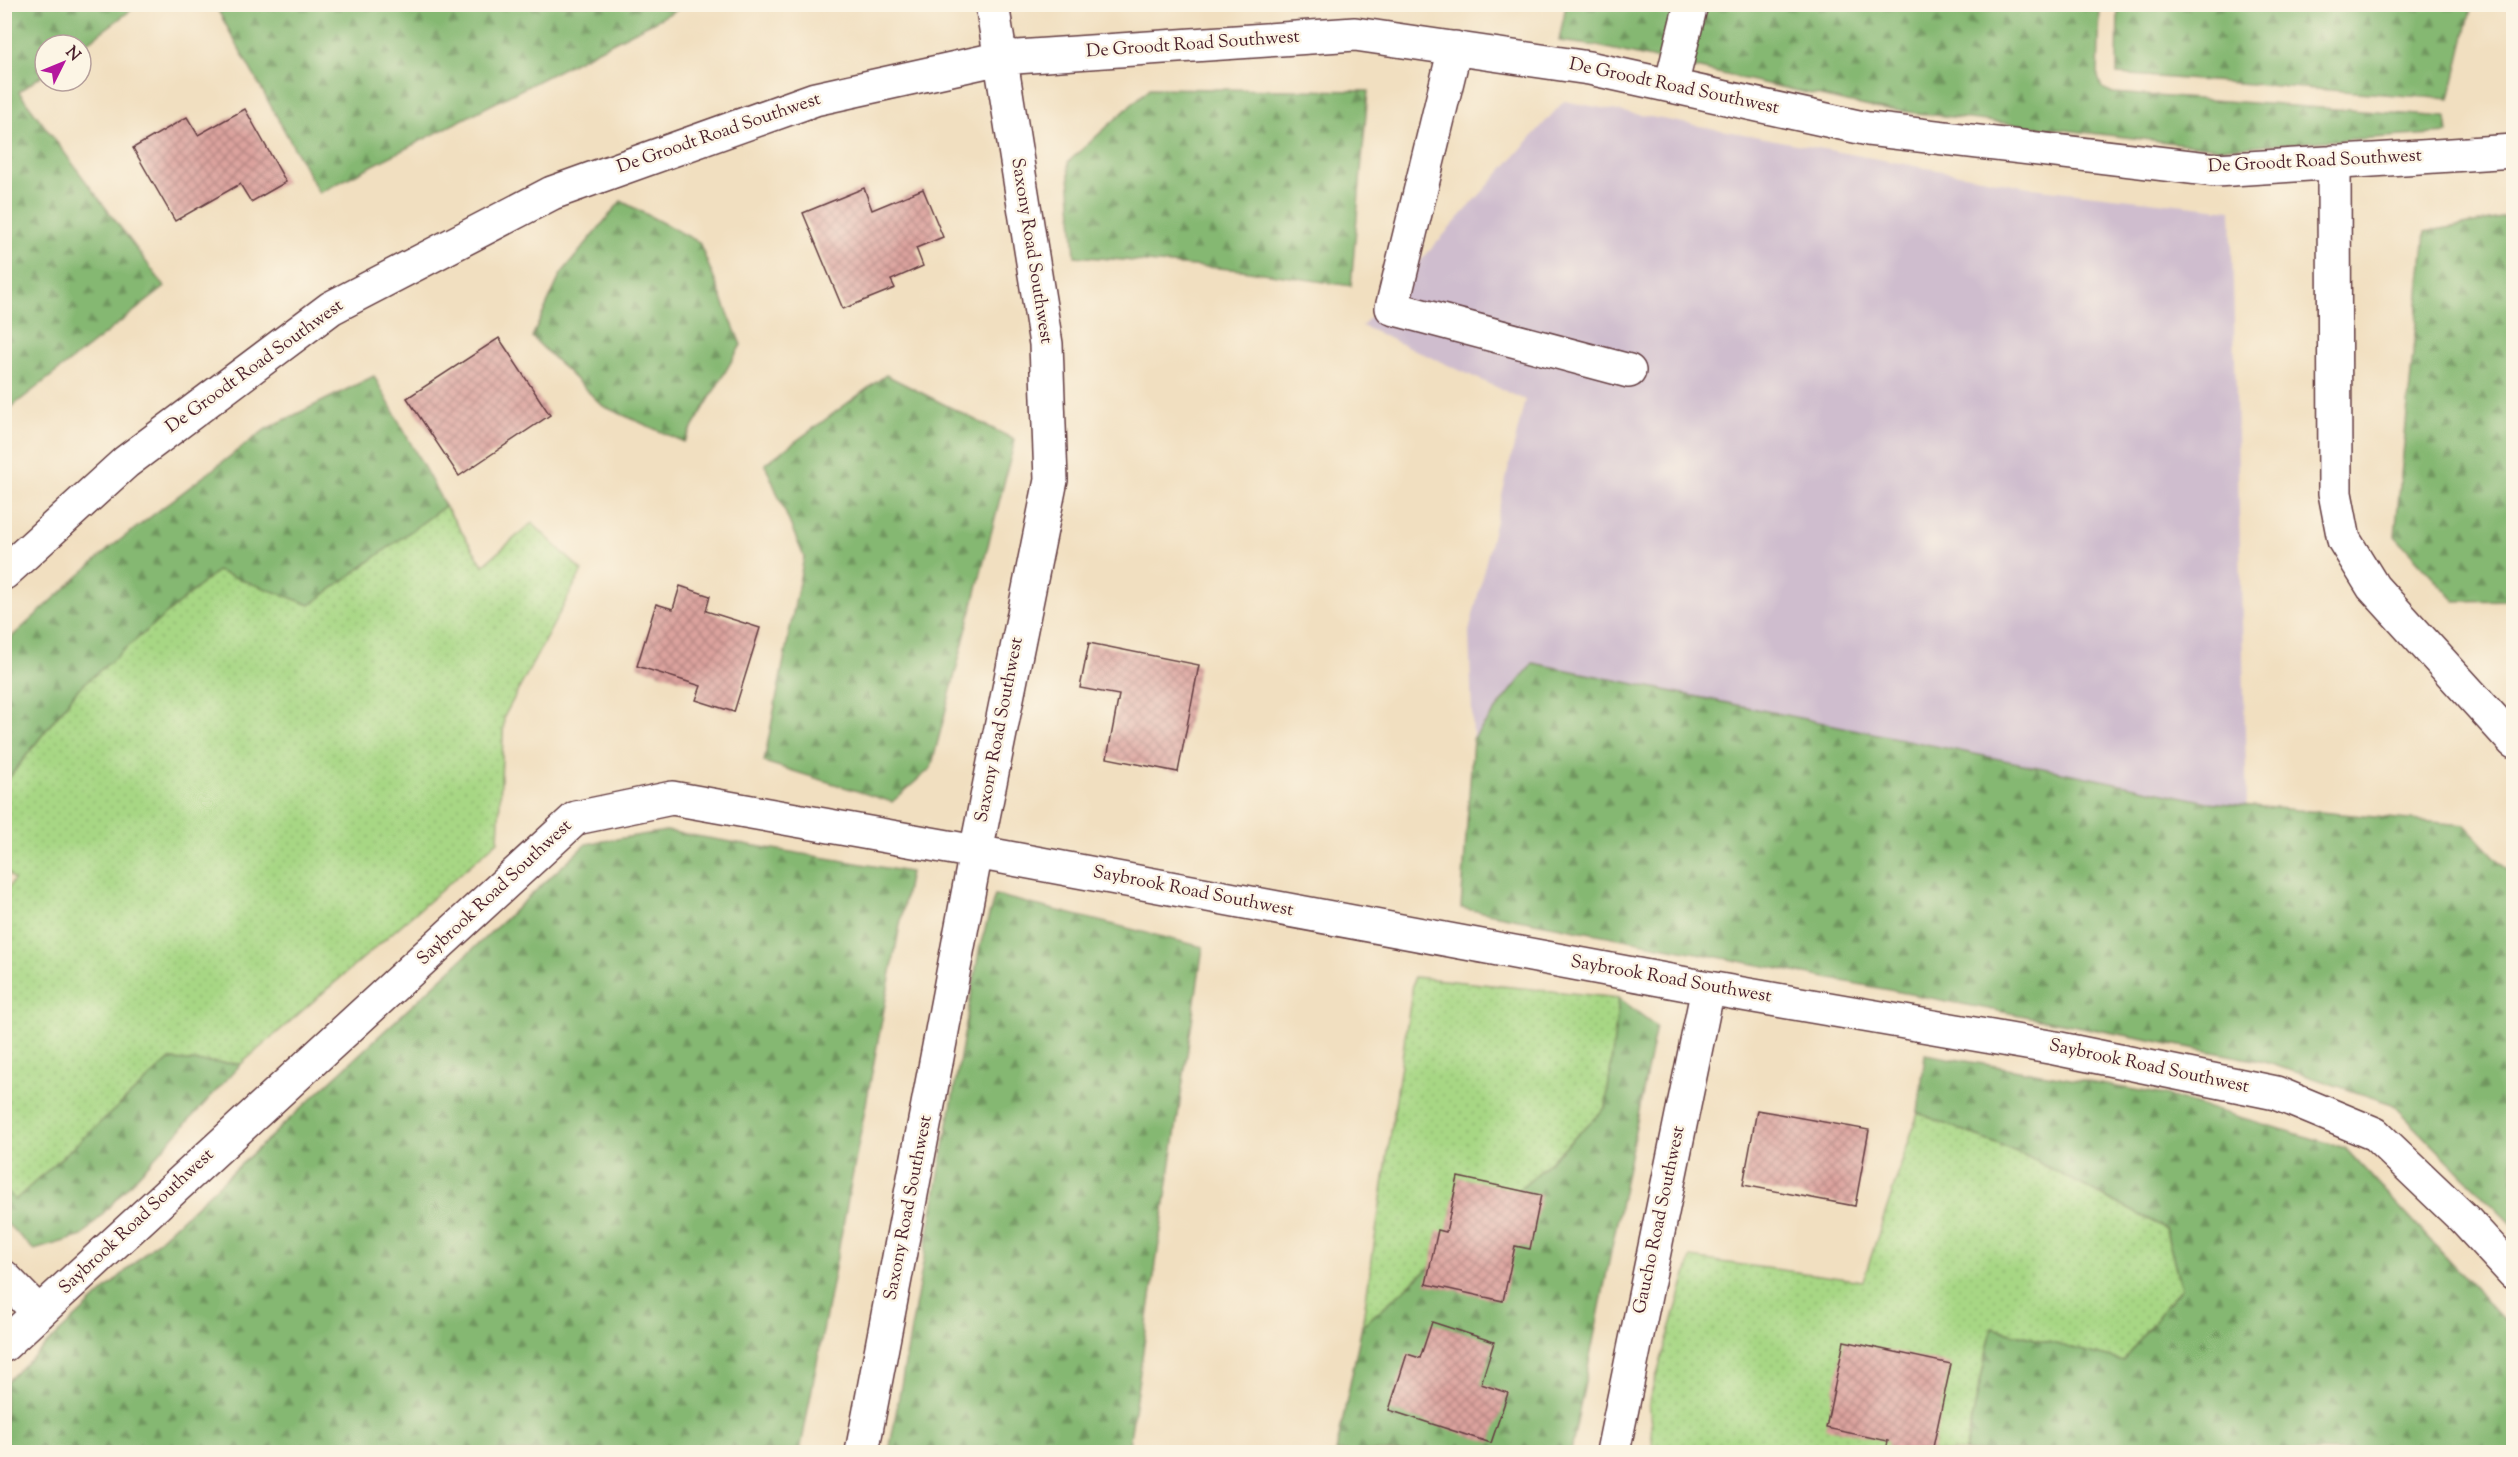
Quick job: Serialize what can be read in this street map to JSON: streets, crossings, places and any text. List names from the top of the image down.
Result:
{
  "streets": {
    "street": [
      "De Groodt Road Southwest",
      "Saxony Road Southwest",
      "Saybrook Road Southwest",
      "Gaucho Road Southwest"
    ]
  },
  "crossings": [
    ["De Groodt Road Southwest", "Saxony Road Southwest"],
    ["Saxony Road Southwest", "Saybrook Road Southwest"],
    ["Saybrook Road Southwest", "Gaucho Road Southwest"]
  ],
  "north": "top right"
}
